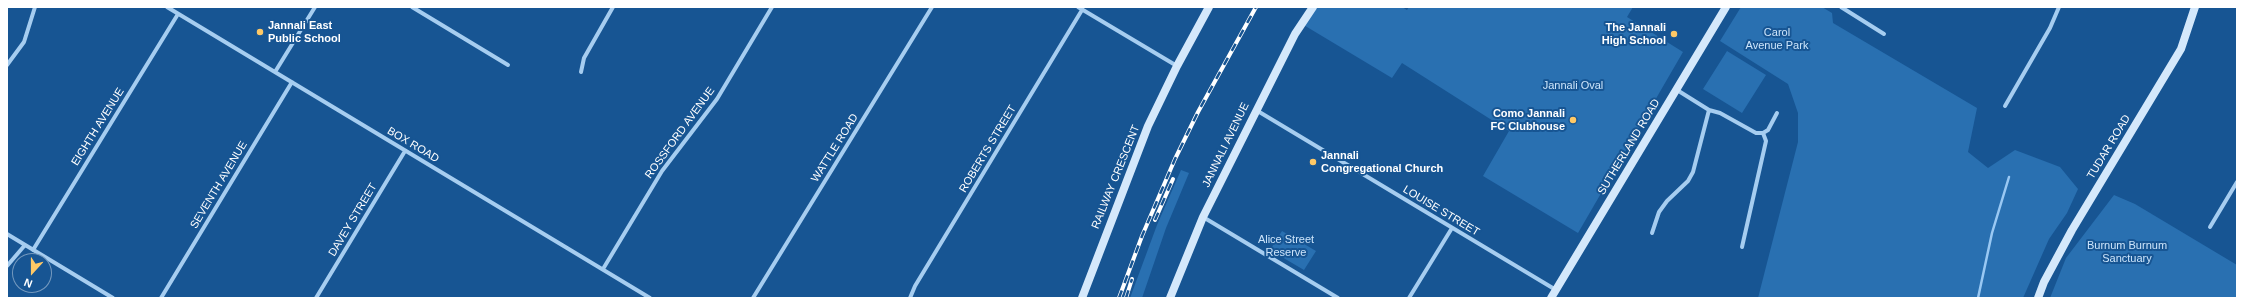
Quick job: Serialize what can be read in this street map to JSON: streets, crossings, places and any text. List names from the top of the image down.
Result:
{
  "streets": {
    "street": [
      "EIGHTH AVENUE",
      "ROSSFORD AVENUE",
      "BOX ROAD",
      "JANNALI AVENUE",
      "SUTHERLAND ROAD",
      "TUDAR ROAD",
      "WATTLE ROAD",
      "ROBERTS STREET",
      "RAILWAY CRESCENT",
      "SEVENTH AVENUE",
      "LOUISE STREET",
      "DAVEY STREET"
    ]
  },
  "crossings": [
    ["EIGHTH AVENUE", "BOX ROAD"],
    ["ROSSFORD AVENUE", "BOX ROAD"],
    ["BOX ROAD", "SEVENTH AVENUE"],
    ["BOX ROAD", "DAVEY STREET"],
    ["JANNALI AVENUE", "LOUISE STREET"],
    ["SUTHERLAND ROAD", "LOUISE STREET"]
  ],
  "parks": [
    "Carol Avenue Park",
    "Jannali Oval",
    "Alice Street Reserve",
    "Burnum Burnum Sanctuary"
  ],
  "places": [
    "Jannali East Public School",
    "The Jannali High School",
    "Como Jannali FC Clubhouse",
    "Jannali Congregational Church"
  ],
  "north": "bottom"
}
